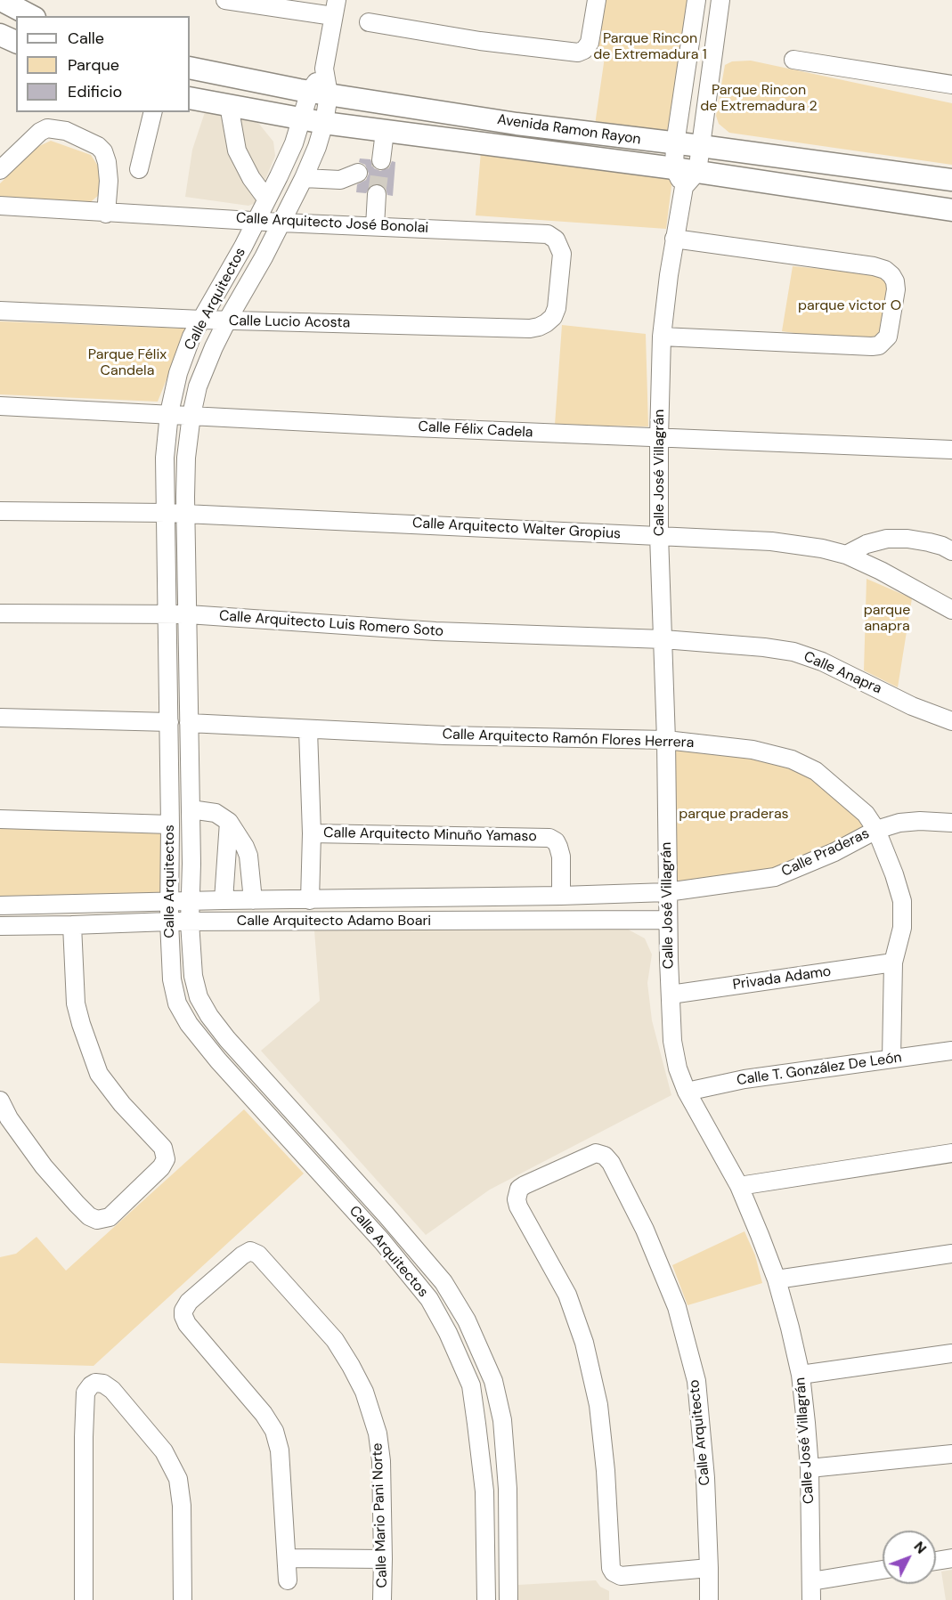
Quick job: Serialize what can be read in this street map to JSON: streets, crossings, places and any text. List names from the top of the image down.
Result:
{
  "streets": {
    "main road": ["Avenida Ramon Rayon"],
    "street": [
      "Calle Arquitecto José Bonolai",
      "Calle Arquitectos",
      "Calle Lucio Acosta",
      "Calle Félix Cadela",
      "Calle José Villagrán",
      "Calle Arquitecto Walter Gropius",
      "Calle Arquitecto Luis Romero Soto",
      "Calle Anapra",
      "Calle Arquitecto Ramón Flores Herrera",
      "Calle Arquitecto Minuño Yamaso",
      "Calle Praderas",
      "Calle Arquitecto Adamo Boari",
      "Privada Adamo",
      "Calle T. González De León",
      "Calle Arquitecto",
      "Calle Mario Pani Norte"
    ]
  },
  "crossings": [
    ["Avenida Ramon Rayon", "Calle Arquitectos"],
    ["Avenida Ramon Rayon", "Calle José Villagrán"],
    ["Calle Arquitecto José Bonolai", "Calle Arquitectos"],
    ["Calle Arquitecto José Bonolai", "Calle Lucio Acosta"],
    ["Calle Arquitectos", "Calle Lucio Acosta"],
    ["Calle Arquitectos", "Calle Félix Cadela"],
    ["Calle Arquitectos", "Calle Arquitecto Walter Gropius"],
    ["Calle Arquitectos", "Calle Arquitecto Luis Romero Soto"],
    ["Calle Arquitectos", "Calle Arquitecto Ramón Flores Herrera"],
    ["Calle Arquitectos", "Calle Arquitecto Adamo Boari"],
    ["Calle Félix Cadela", "Calle José Villagrán"],
    ["Calle José Villagrán", "Calle Arquitecto Walter Gropius"],
    ["Calle José Villagrán", "Calle Arquitecto Luis Romero Soto"],
    ["Calle José Villagrán", "Calle Anapra"],
    ["Calle José Villagrán", "Calle Arquitecto Ramón Flores Herrera"],
    ["Calle José Villagrán", "Calle Praderas"],
    ["Calle José Villagrán", "Calle Arquitecto Adamo Boari"],
    ["Calle José Villagrán", "Privada Adamo"],
    ["Calle José Villagrán", "Calle T. González De León"],
    ["Calle Arquitecto Luis Romero Soto", "Calle Anapra"],
    ["Calle Arquitecto Ramón Flores Herrera", "Calle Praderas"],
    ["Calle Arquitecto Ramón Flores Herrera", "Privada Adamo"],
    ["Calle Arquitecto Ramón Flores Herrera", "Calle T. González De León"],
    ["Calle Arquitecto Minuño Yamaso", "Calle Arquitecto Adamo Boari"],
    ["Calle Praderas", "Calle Arquitecto Adamo Boari"]
  ],
  "parks": [
    "Parque Rincon de Extremadura 1",
    "Parque Rincon de Extremadura 2",
    "parque victor O",
    "Parque Félix Candela",
    "parque anapra",
    "parque praderas"
  ],
  "legend": ["Calle", "Parque", "Edificio"],
  "north": "top right"
}
